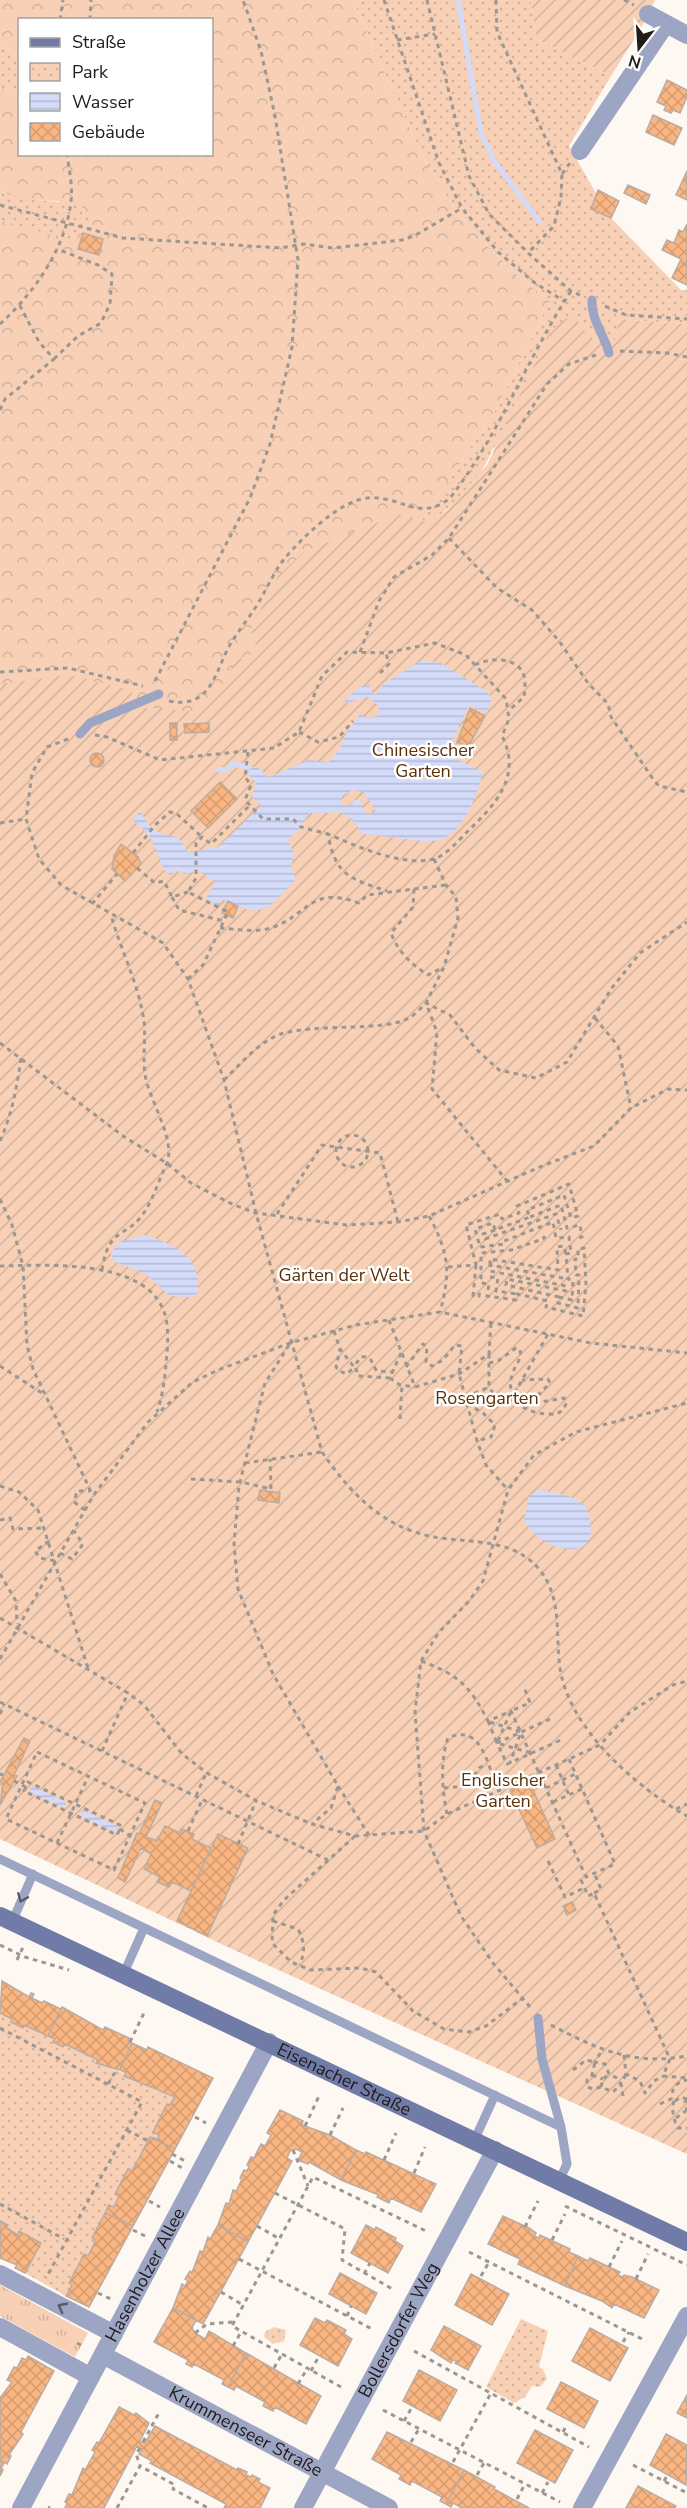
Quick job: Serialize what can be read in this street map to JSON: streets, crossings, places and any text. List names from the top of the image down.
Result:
{
  "streets": {
    "street": [
      "Eisenacher Straße",
      "Hasenholzer Allee",
      "Bollersdorfer Weg",
      "Krummenseer Straße"
    ]
  },
  "crossings": [
    ["Eisenacher Straße", "Hasenholzer Allee"],
    ["Eisenacher Straße", "Bollersdorfer Weg"],
    ["Hasenholzer Allee", "Krummenseer Straße"],
    ["Bollersdorfer Weg", "Krummenseer Straße"]
  ],
  "parks": [
    "Chinesischer Garten",
    "Gärten der Welt",
    "Rosengarten",
    "Englischer Garten"
  ],
  "legend": [
    "Straße",
    "Park",
    "Wasser",
    "Gebäude"
  ],
  "north": "bottom"
}
